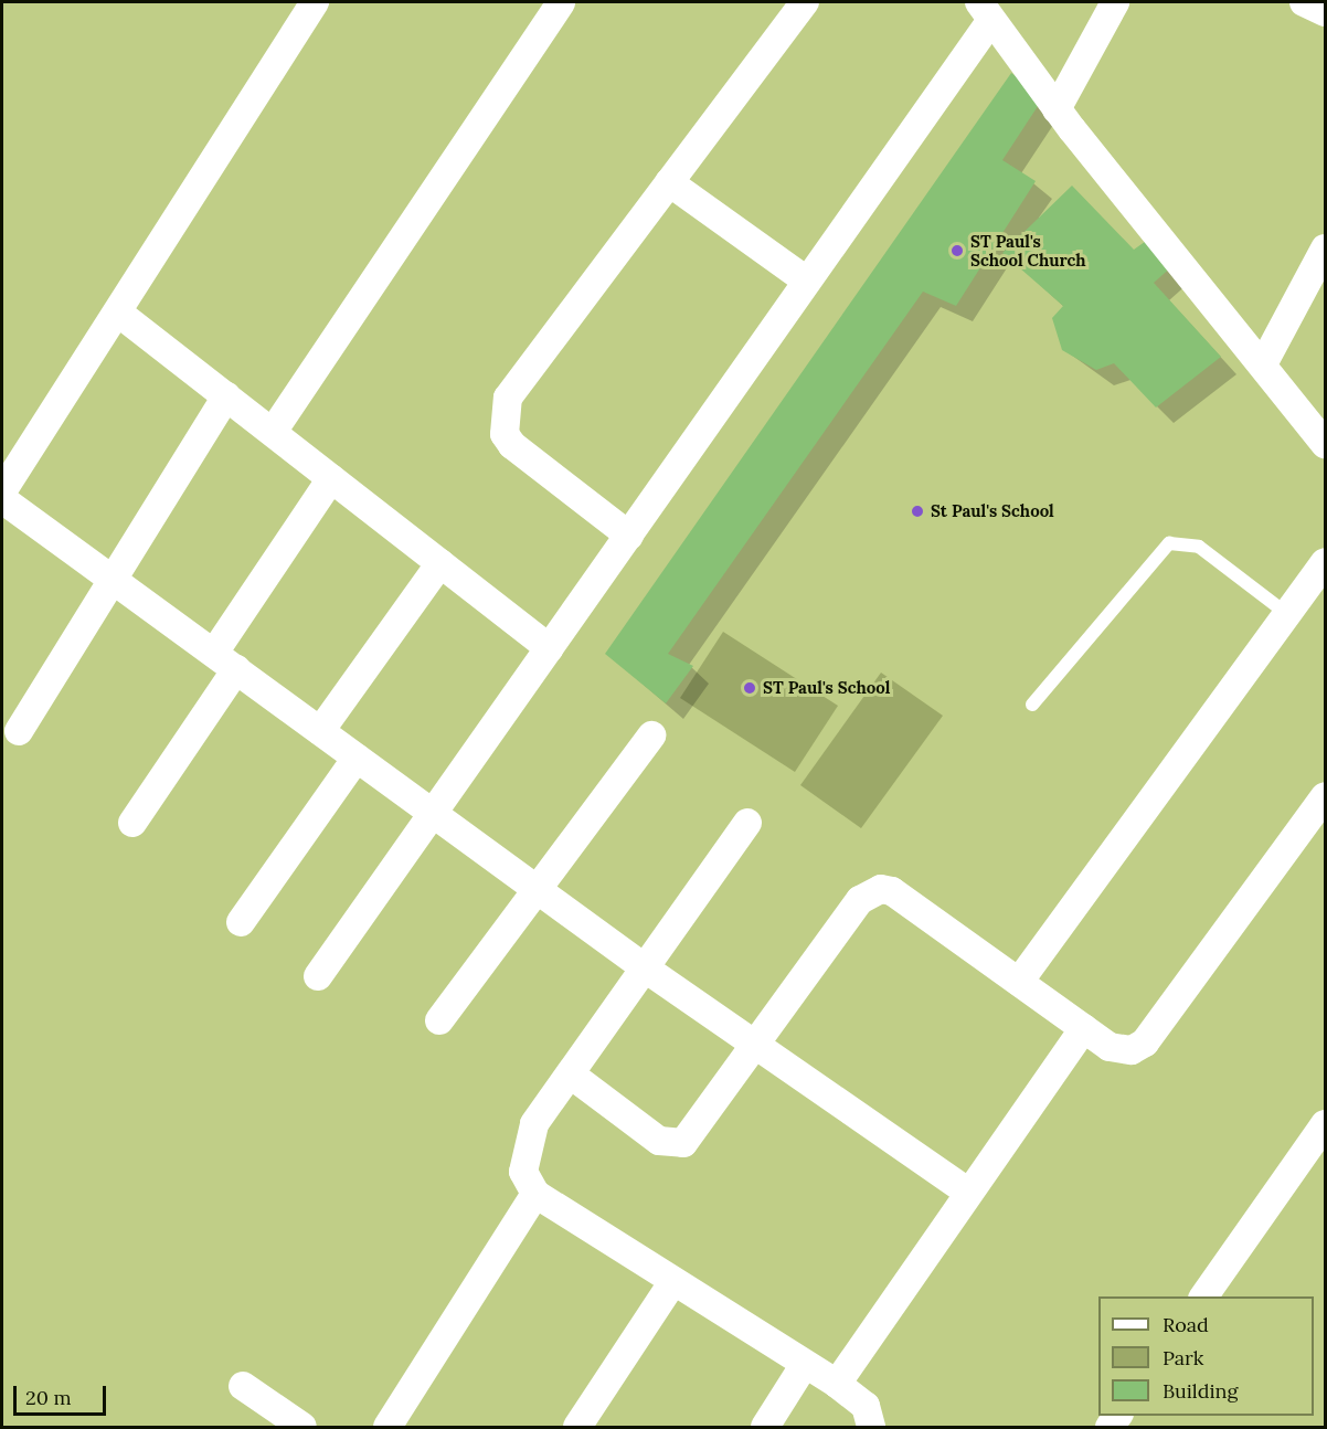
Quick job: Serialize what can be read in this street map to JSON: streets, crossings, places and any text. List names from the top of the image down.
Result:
{
  "places": ["ST Paul's School Church", "St Paul's School", "ST Paul's School"],
  "legend": ["Road", "Park", "Building"],
  "scale_bar": "20 m"
}
